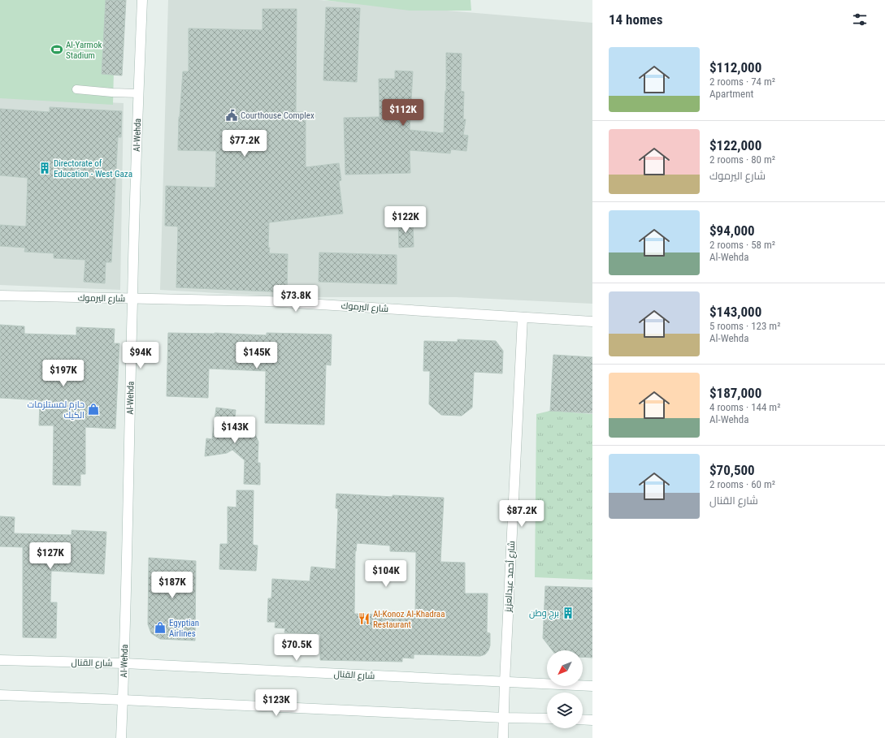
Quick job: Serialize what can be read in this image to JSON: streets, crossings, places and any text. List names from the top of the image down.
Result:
{
  "streets": {
    "main road": [
      "Al-Wehda",
      "شارع اليرموك",
      "شارع أحمد عبدالعزيز",
      "شارع القنال"
    ]
  },
  "crossings": [
    ["Al-Wehda", "شارع اليرموك"],
    ["Al-Wehda", "شارع القنال"],
    ["شارع اليرموك", "شارع أحمد عبدالعزيز"],
    ["شارع أحمد عبدالعزيز", "شارع القنال"]
  ],
  "places": {
    "sports": ["Al-Yarmok Stadium"],
    "public building": ["Courthouse Complex"],
    "building": ["Directorate of Education - West Gaza", "برج وطن"],
    "shop": ["حازم لمستلزمات الكيك", "Egyptian Airlines"],
    "restaurant": ["Al-Konoz Al-Khadraa Restaurant"]
  },
  "north": "bottom left",
  "page": {
    "heading": "14 homes",
    "list": [
      {
        "name": "$112,000",
        "note": "2 rooms · 74 m² · Apartment"
      },
      {
        "name": "$122,000",
        "note": "2 rooms · 80 m² · شارع اليرموك"
      },
      {
        "name": "$94,000",
        "note": "2 rooms · 58 m² · Al-Wehda"
      },
      {
        "name": "$143,000",
        "note": "5 rooms · 123 m² · Al-Wehda"
      },
      {
        "name": "$187,000",
        "note": "4 rooms · 144 m² · Al-Wehda"
      },
      {
        "name": "$70,500",
        "note": "2 rooms · 60 m² · شارع القنال"
      }
    ],
    "price": [
      "$112K",
      "$77.2K",
      "$122K",
      "$73.8K",
      "$94K",
      "$145K",
      "$197K",
      "$143K",
      "$87.2K",
      "$127K",
      "$104K",
      "$187K",
      "$70.5K",
      "$123K"
    ]
  }
}
